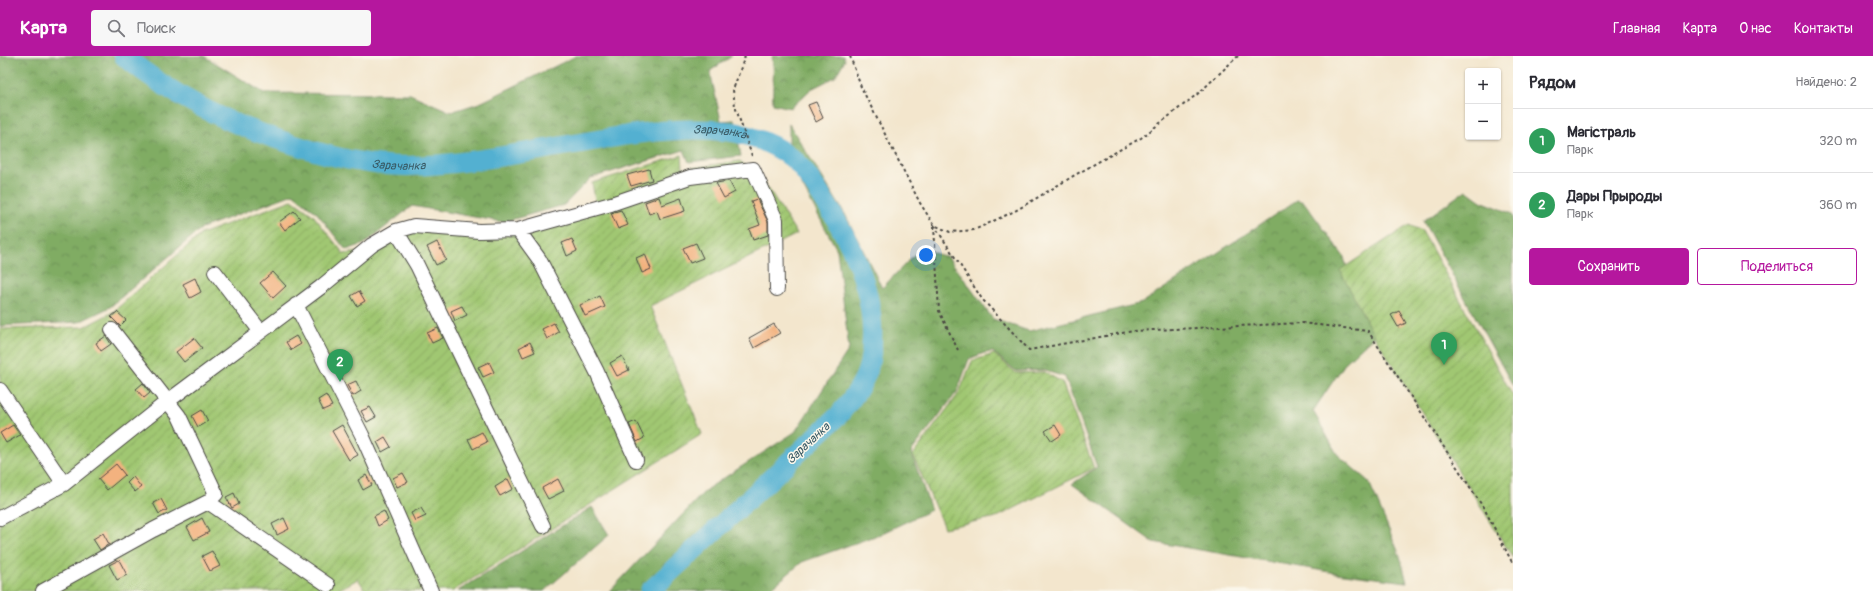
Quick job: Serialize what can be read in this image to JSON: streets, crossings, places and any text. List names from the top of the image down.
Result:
{
  "water": ["Зарачанка"],
  "page": {
    "header": "Карта",
    "search": "Поиск",
    "nav": [
      "Главная",
      "Карта",
      "О нас",
      "Контакты"
    ],
    "heading": ["Рядом", "Найдено: 2"],
    "map_buttons": ["+", "−"],
    "list": [
      {
        "mark": "1",
        "name": "Магістраль",
        "note": "Парк",
        "value": "320 m"
      },
      {
        "mark": "2",
        "name": "Дары Прыроды",
        "note": "Парк",
        "value": "360 m"
      }
    ],
    "buttons": ["Сохранить", "Поделиться"],
    "pins": ["1", "2"]
  }
}
